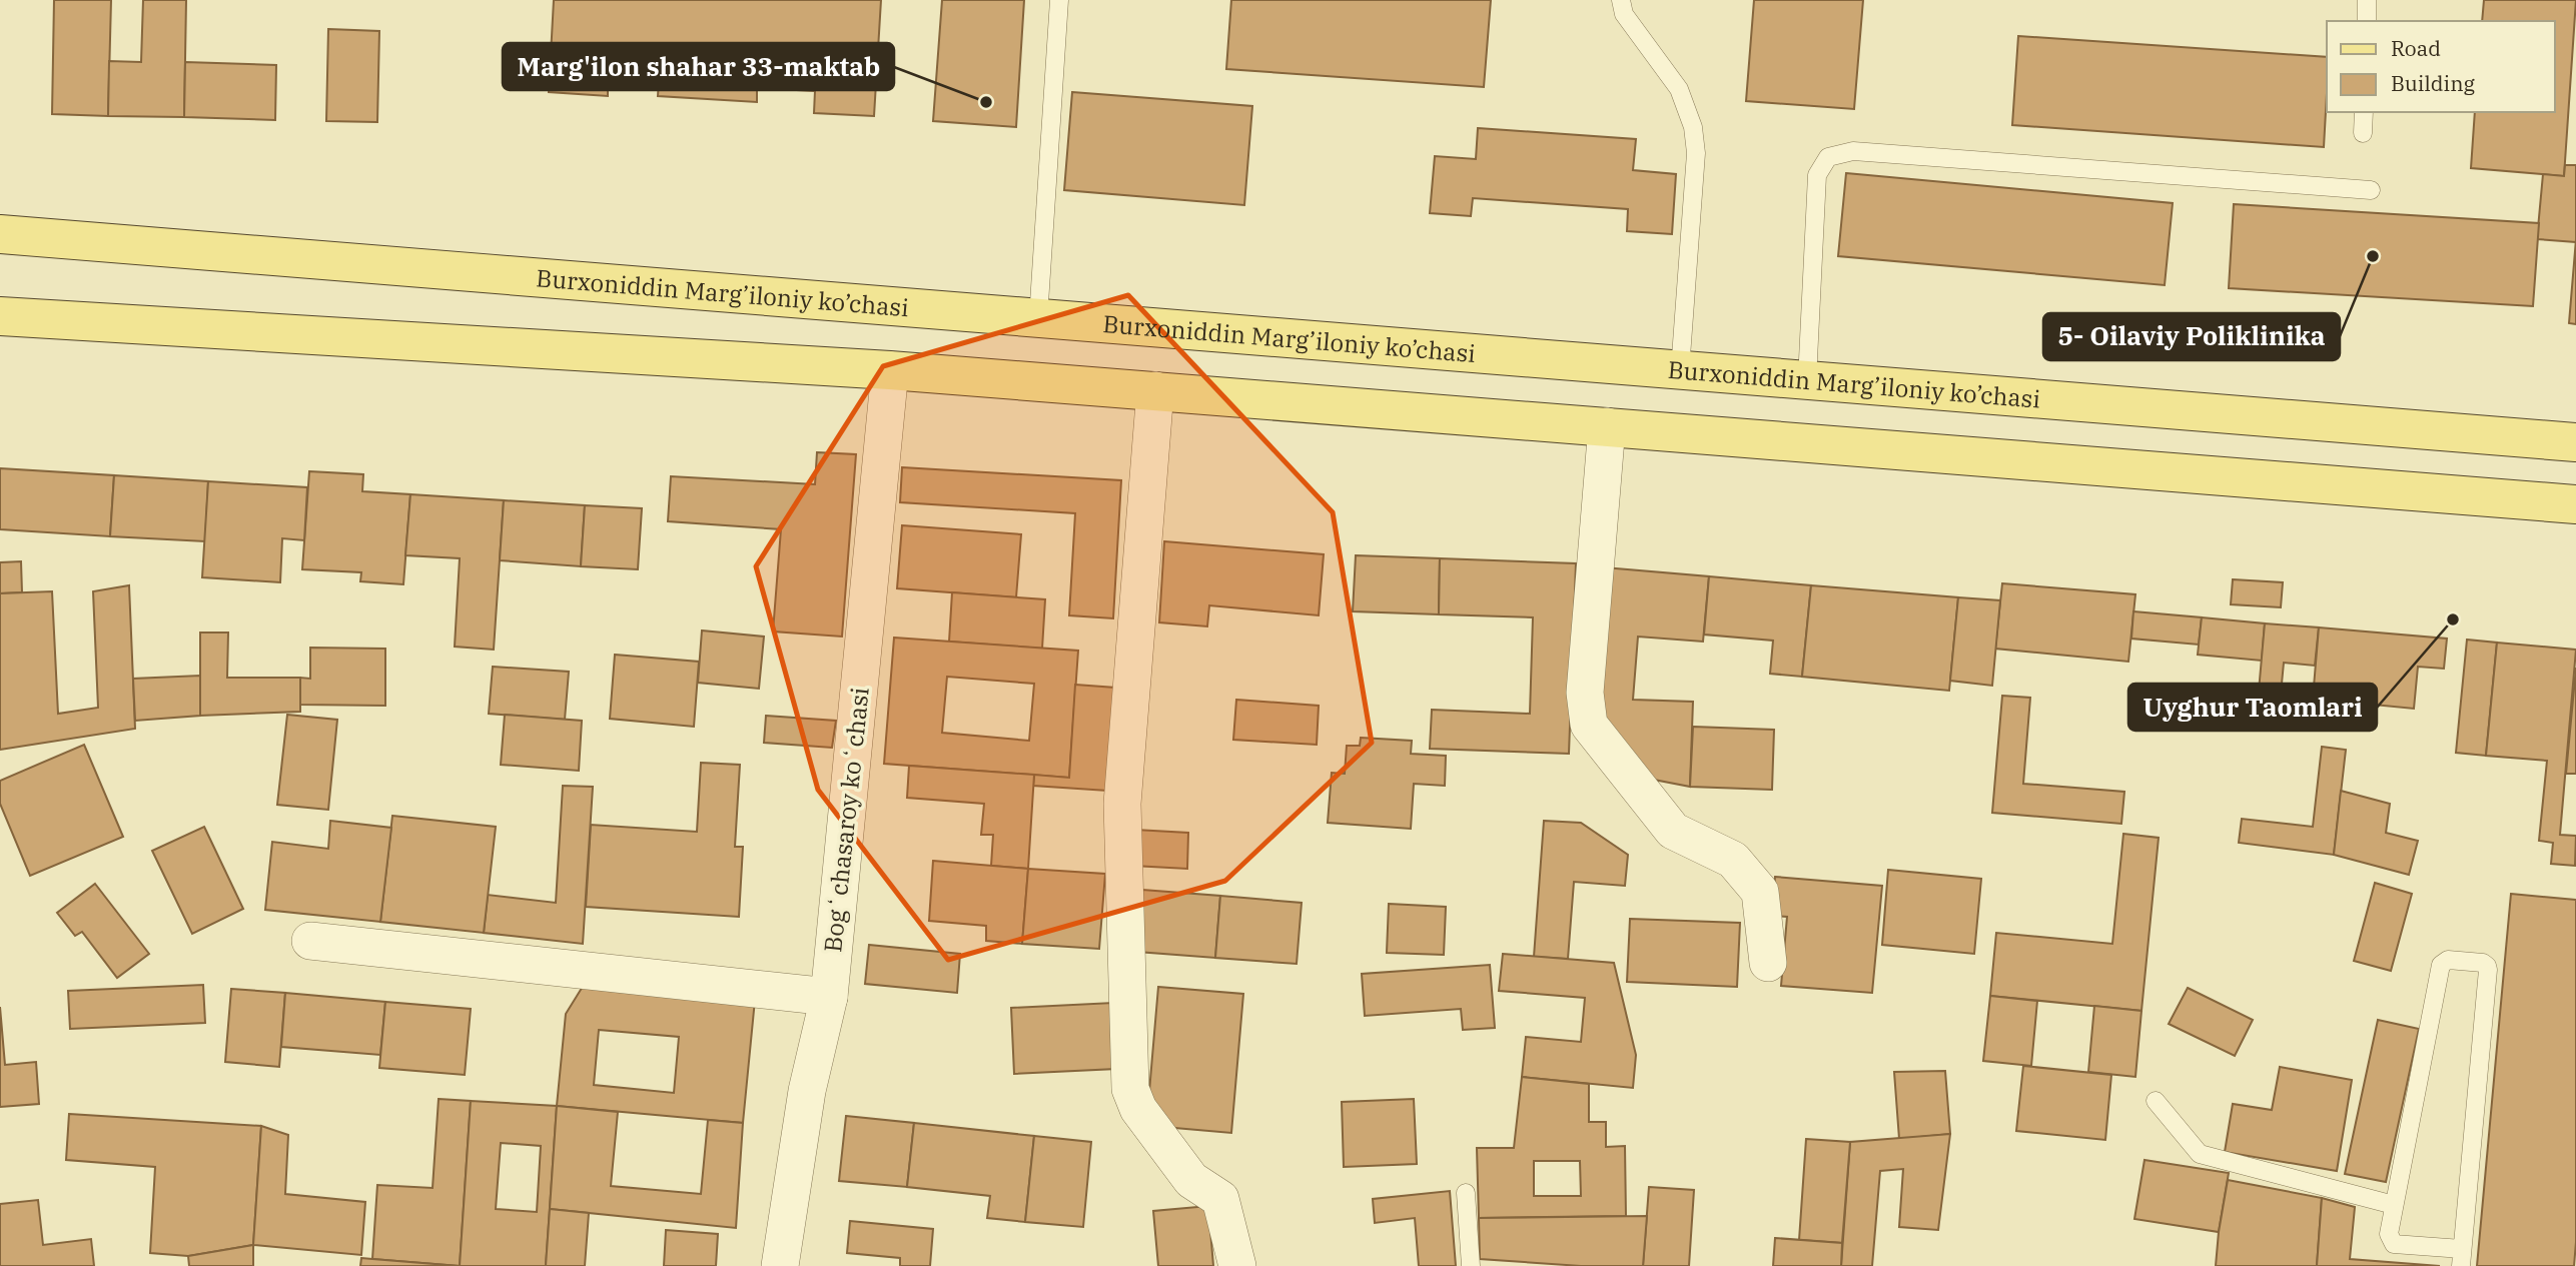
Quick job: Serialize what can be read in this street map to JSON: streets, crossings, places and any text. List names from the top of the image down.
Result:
{
  "streets": {
    "main road": ["Burxoniddin Marg’iloniy ko’chasi"],
    "street": ["Bogʻchasaroy koʻchasi"]
  },
  "places": ["Marg'ilon shahar 33-maktab", "5- Oilaviy Poliklinika", "Uyghur Taomlari"],
  "legend": ["Road", "Building"]
}
